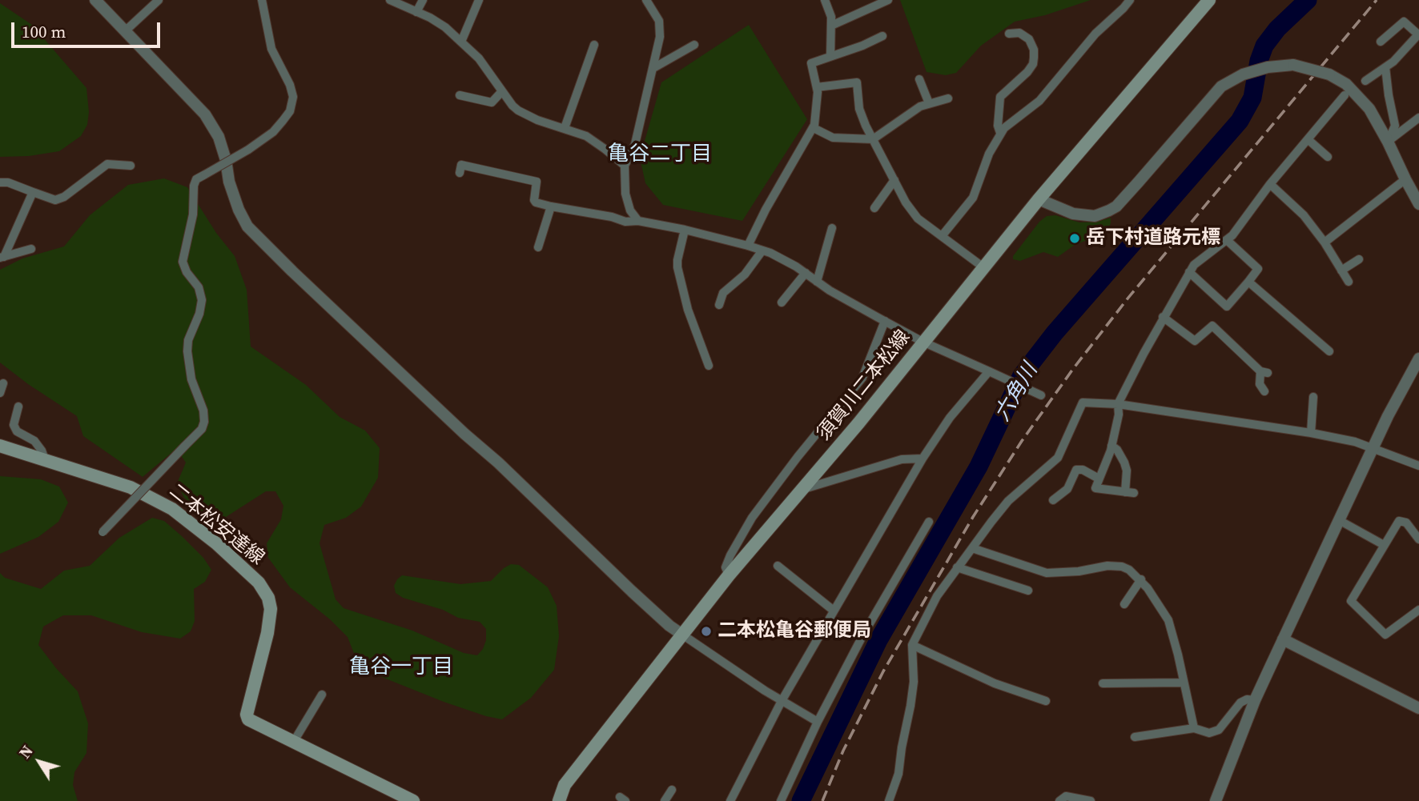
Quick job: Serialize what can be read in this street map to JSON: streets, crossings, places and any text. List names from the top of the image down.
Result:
{
  "streets": {
    "main road": ["須賀川二本松線", "二本松安達線"]
  },
  "districts": ["亀谷二丁目", "亀谷一丁目"],
  "water": ["六角川"],
  "places": ["岳下村道路元標", "二本松亀谷郵便局"],
  "scale_bar": "100 m",
  "north": "top left"
}
